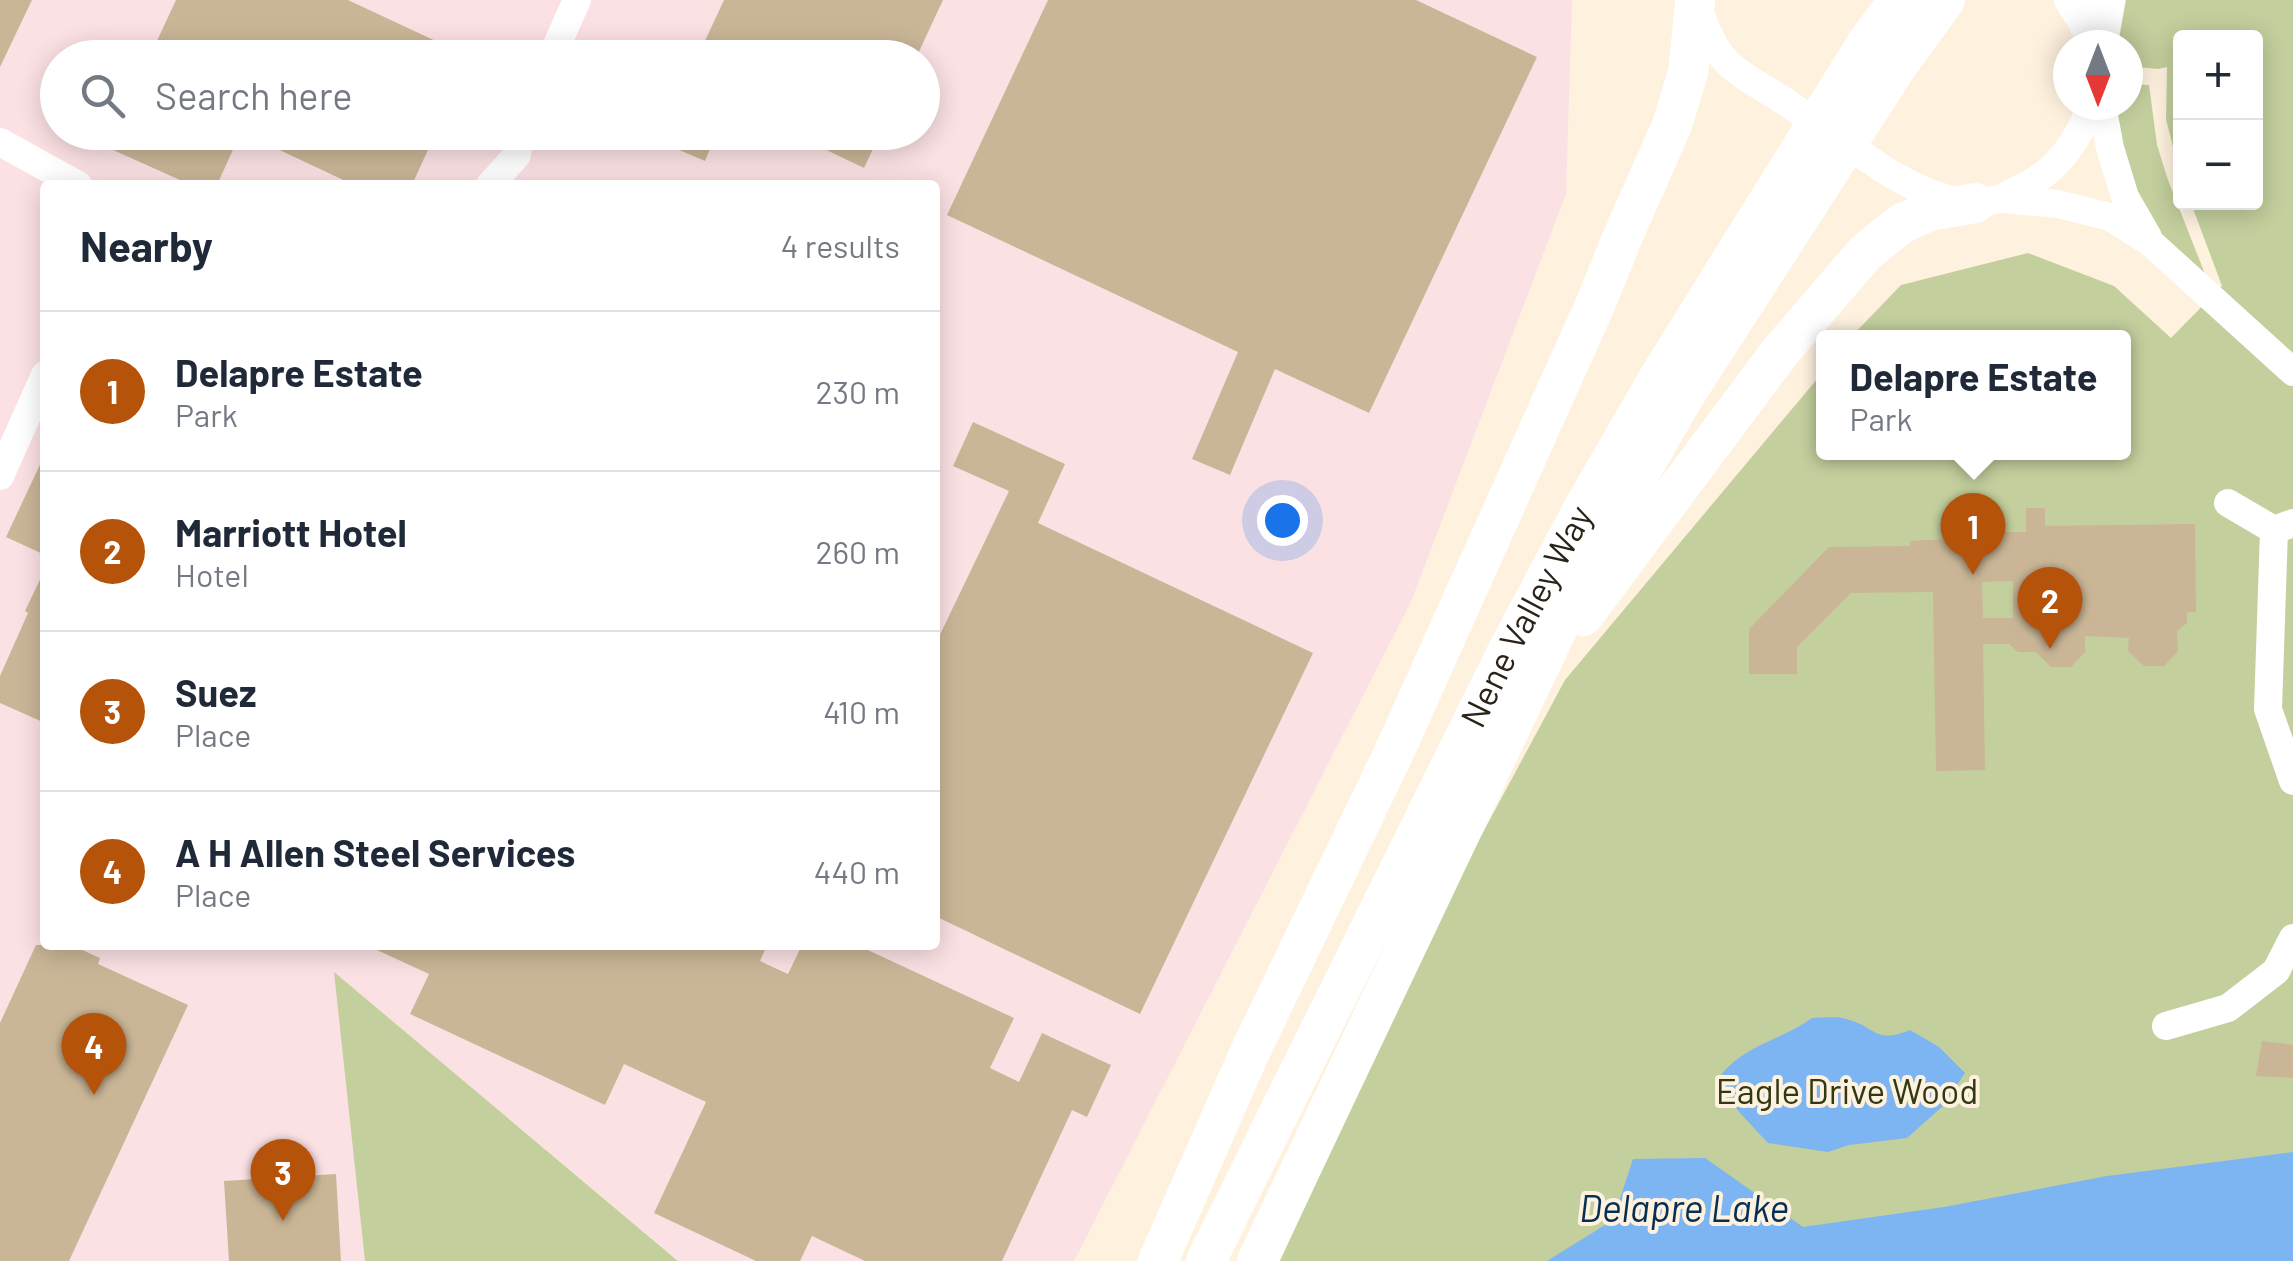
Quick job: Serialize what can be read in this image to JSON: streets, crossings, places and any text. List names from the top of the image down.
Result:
{
  "streets": {
    "highway": ["Nene Valley Way"]
  },
  "water": ["Delapre Lake"],
  "parks": ["Eagle Drive Wood"],
  "north": "bottom",
  "page": {
    "map_buttons": ["+", "−"],
    "search": "Search here",
    "heading": ["Nearby", "4 results"],
    "list": [
      {
        "mark": "1",
        "name": "Delapre Estate",
        "note": "Park",
        "value": "230 m"
      },
      {
        "mark": "2",
        "name": "Marriott Hotel",
        "note": "Hotel",
        "value": "260 m"
      },
      {
        "mark": "3",
        "name": "Suez",
        "note": "Place",
        "value": "410 m"
      },
      {
        "mark": "4",
        "name": "A H Allen Steel Services",
        "note": "Place",
        "value": "440 m"
      }
    ],
    "popup": ["Delapre Estate", "Park"],
    "pins": [
      "1",
      "2",
      "4",
      "3"
    ]
  }
}
